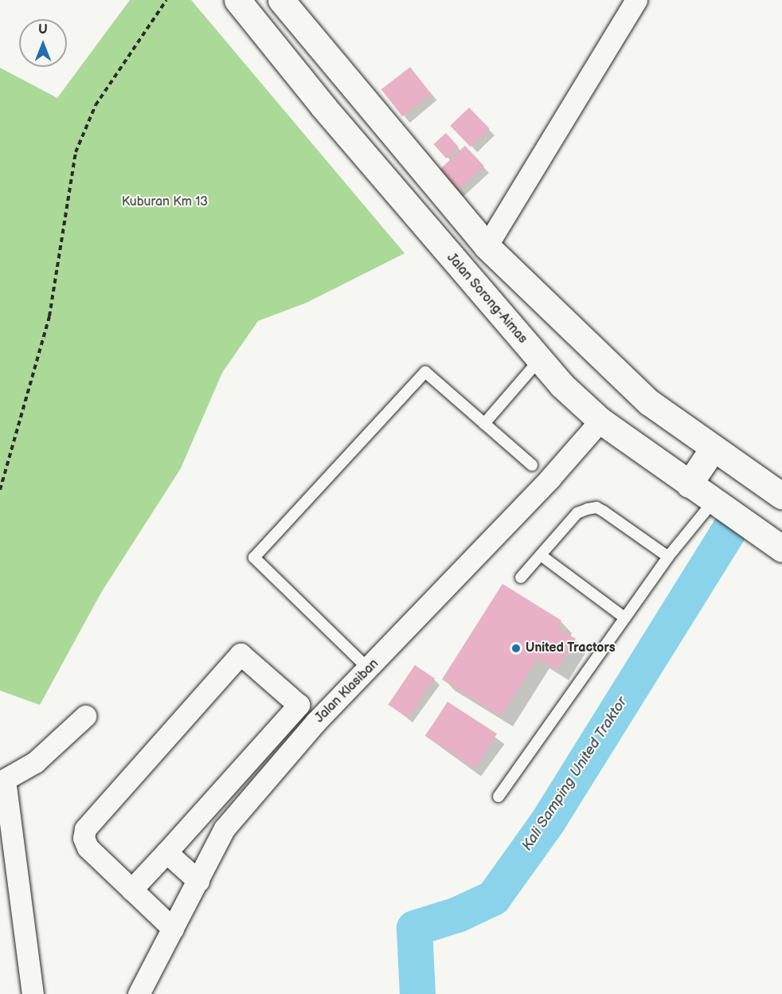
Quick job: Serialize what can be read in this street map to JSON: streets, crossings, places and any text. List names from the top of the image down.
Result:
{
  "streets": {
    "highway": ["Jalan Sorong-Aimas"],
    "street": ["Jalan Klasiban"]
  },
  "crossings": [
    ["Jalan Sorong-Aimas", "Jalan Klasiban"]
  ],
  "water": ["Kali Samping United Traktor"],
  "parks": ["Kuburan Km 13"],
  "places": ["United Tractors"],
  "north": "top"
}
